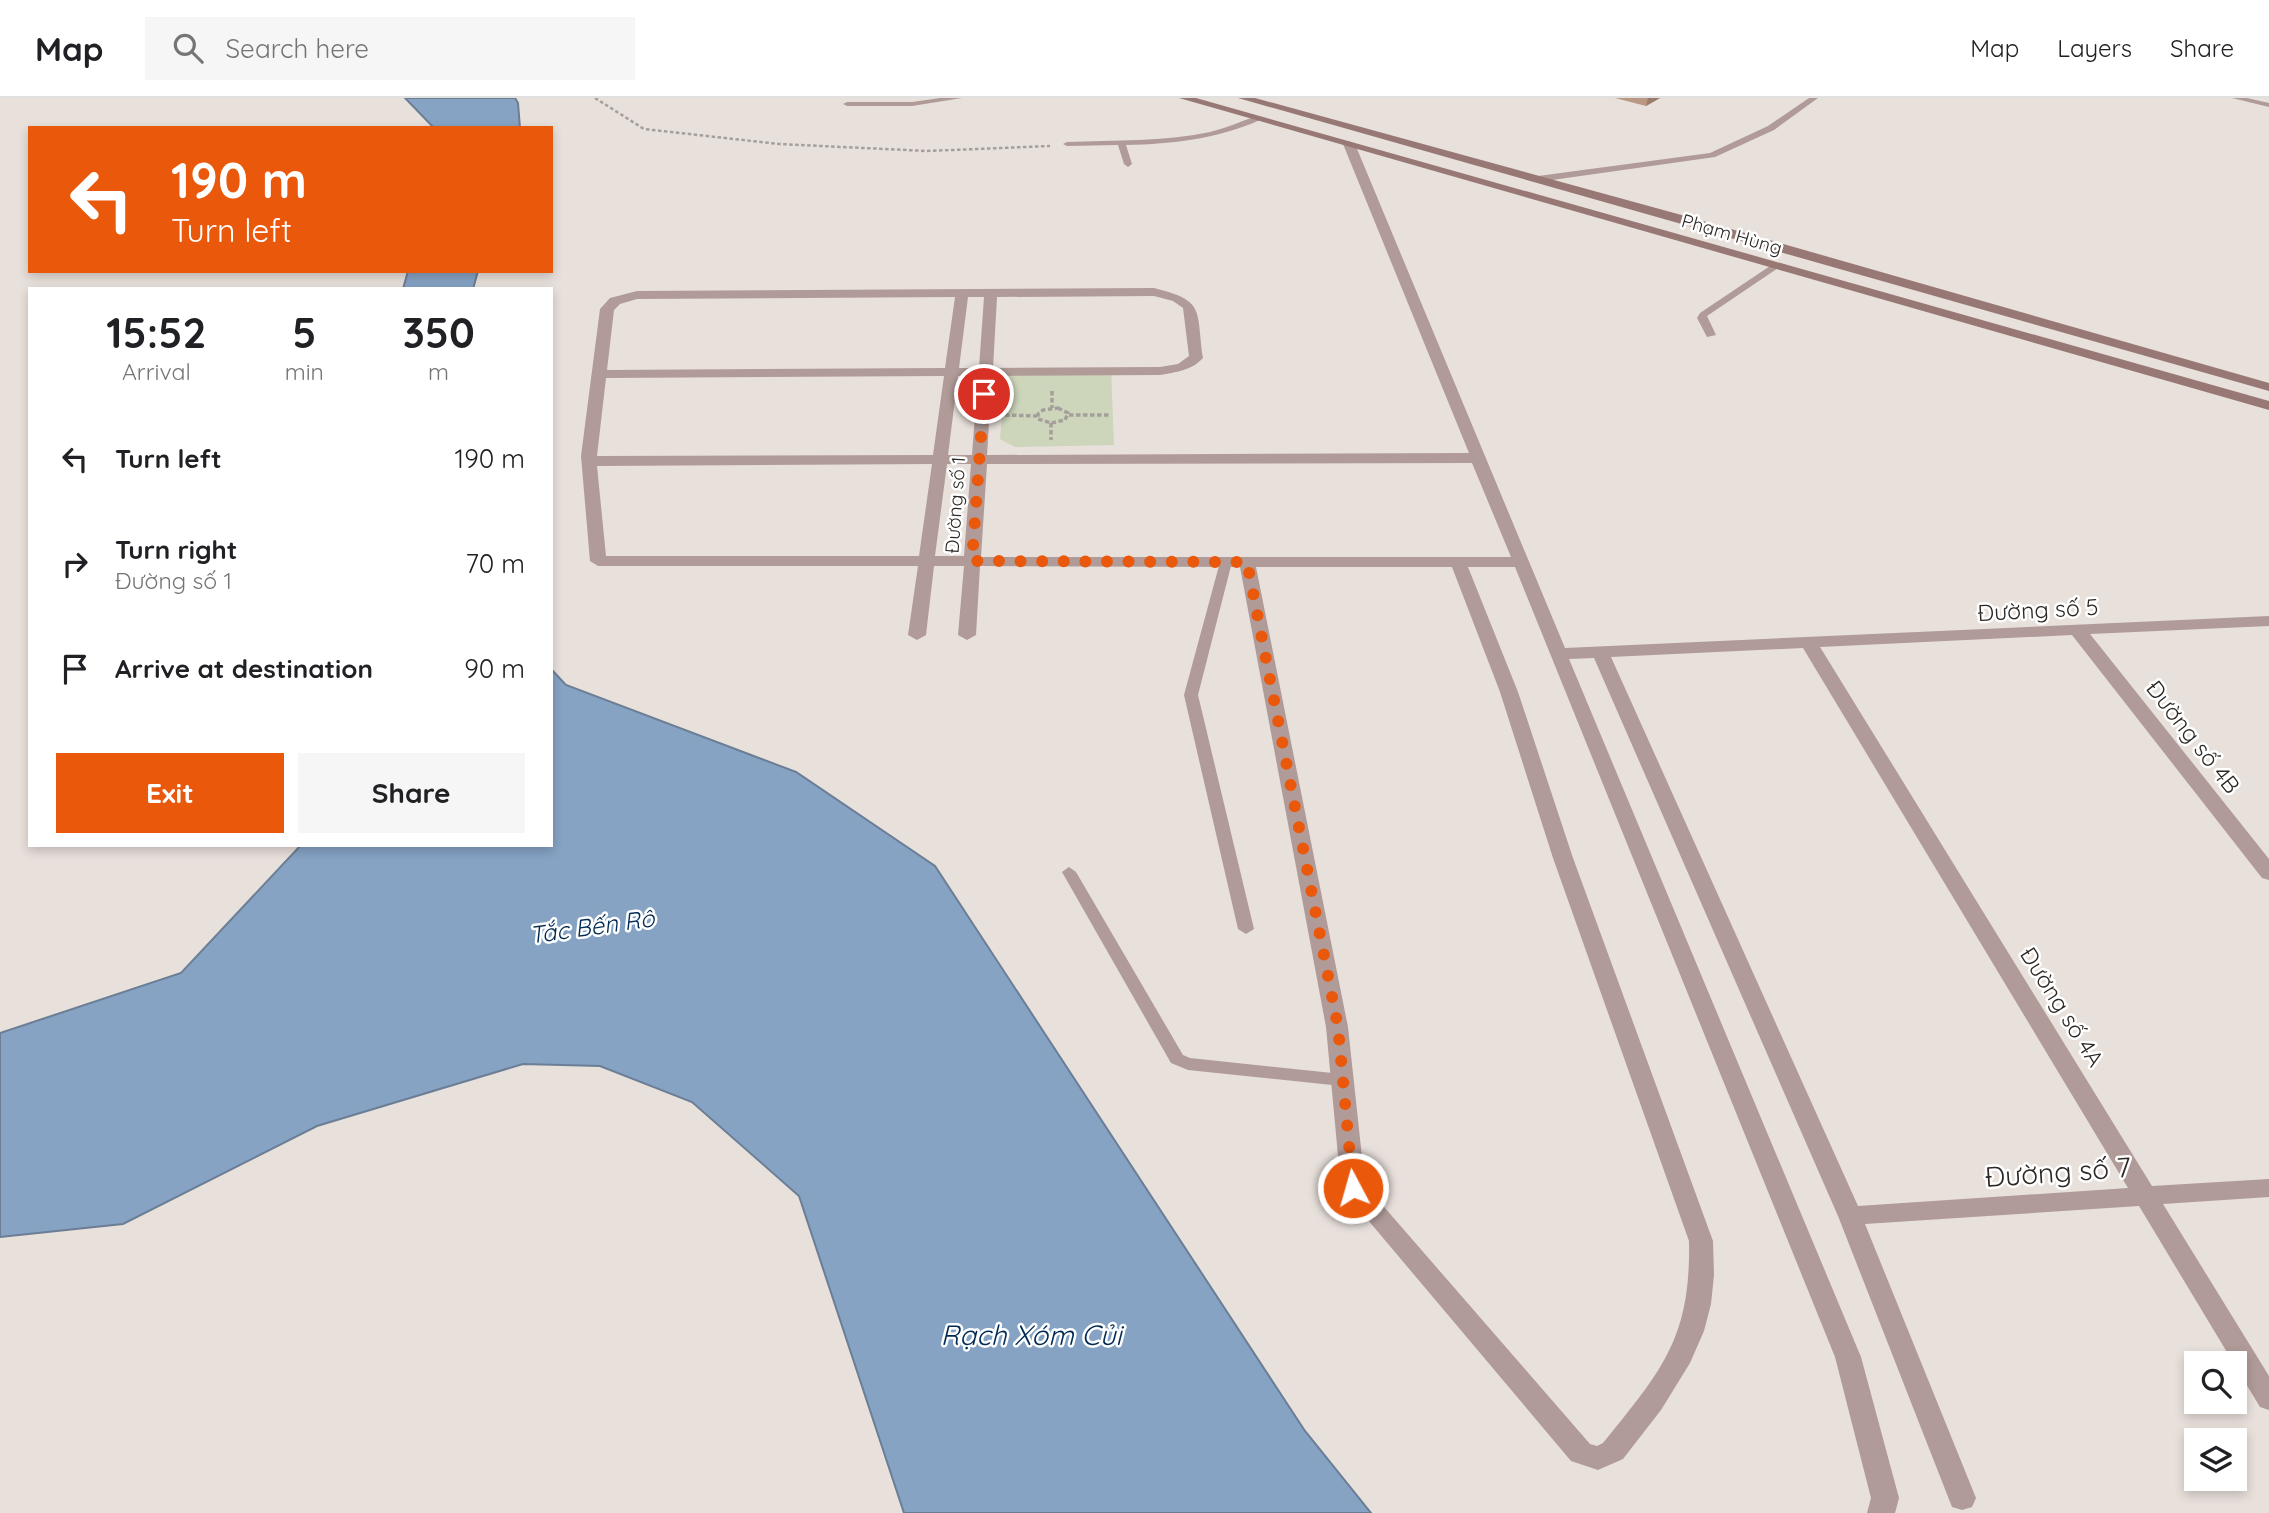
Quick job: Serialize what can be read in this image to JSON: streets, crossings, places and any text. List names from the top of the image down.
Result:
{
  "streets": {
    "main road": ["Phạm Hùng"],
    "street": [
      "Đường số 1",
      "Đường số 5",
      "Đường số 4B",
      "Đường số 4A",
      "Đường số 7"
    ]
  },
  "crossings": [
    ["Đường số 5", "Đường số 4B"],
    ["Đường số 5", "Đường số 4A"],
    ["Đường số 4A", "Đường số 7"]
  ],
  "water": ["Tắc Bến Rô", "Rạch Xóm Củi"],
  "page": {
    "header": "Map",
    "search": "Search here",
    "nav": ["Map", "Layers", "Share"],
    "turn": ["190 m", "Turn left"],
    "eta": [
      "15:52",
      "Arrival",
      "5",
      "min",
      "350",
      "m"
    ],
    "list": [
      {
        "name": "Turn left",
        "value": "190 m"
      },
      {
        "name": "Turn right",
        "note": "Đường số 1",
        "value": "70 m"
      },
      {
        "name": "Arrive at destination",
        "value": "90 m"
      }
    ],
    "buttons": ["Exit", "Share"]
  }
}
